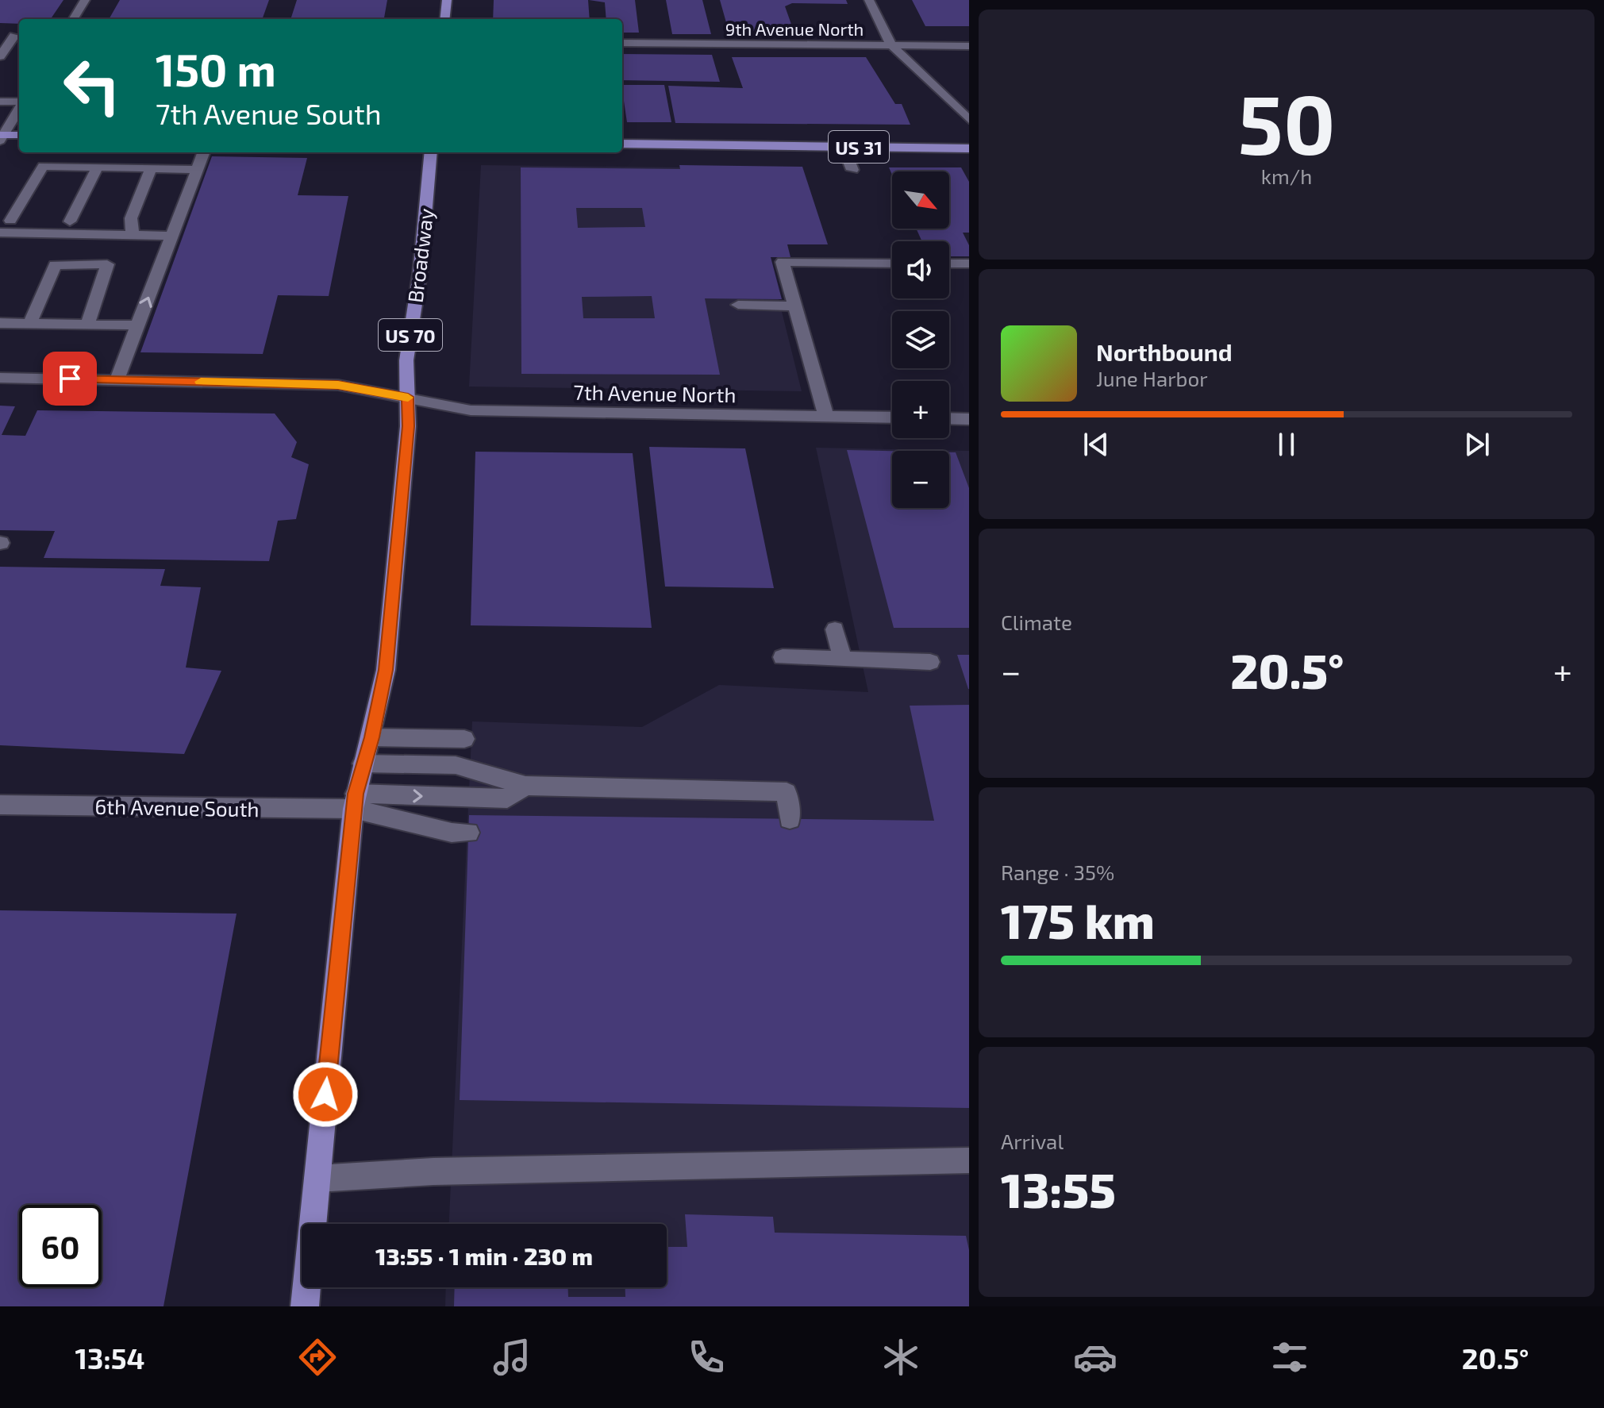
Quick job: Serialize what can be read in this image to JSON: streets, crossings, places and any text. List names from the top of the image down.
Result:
{
  "streets": {
    "main road": ["US 31", "Broadway", "US 70"],
    "street": ["9th Avenue North", "7th Avenue North", "6th Avenue South"]
  },
  "crossings": [
    ["Broadway", "7th Avenue North"],
    ["Broadway", "6th Avenue South"]
  ],
  "north": "bottom right",
  "page": {
    "tile": [
      ["50", "km/h"],
      "Climate",
      ["Range · 35%", "175 km"],
      ["Arrival", "13:55"]
    ],
    "turn": ["150 m", "7th Avenue South"],
    "map_buttons": ["+", "−"],
    "song": ["Northbound", "June Harbor"],
    "heat": ["−", "20.5°", "+"],
    "limit": "60",
    "trip": "13:55 · 1 min · 230 m",
    "tabs": ["13:54", "20.5°"]
  }
}
